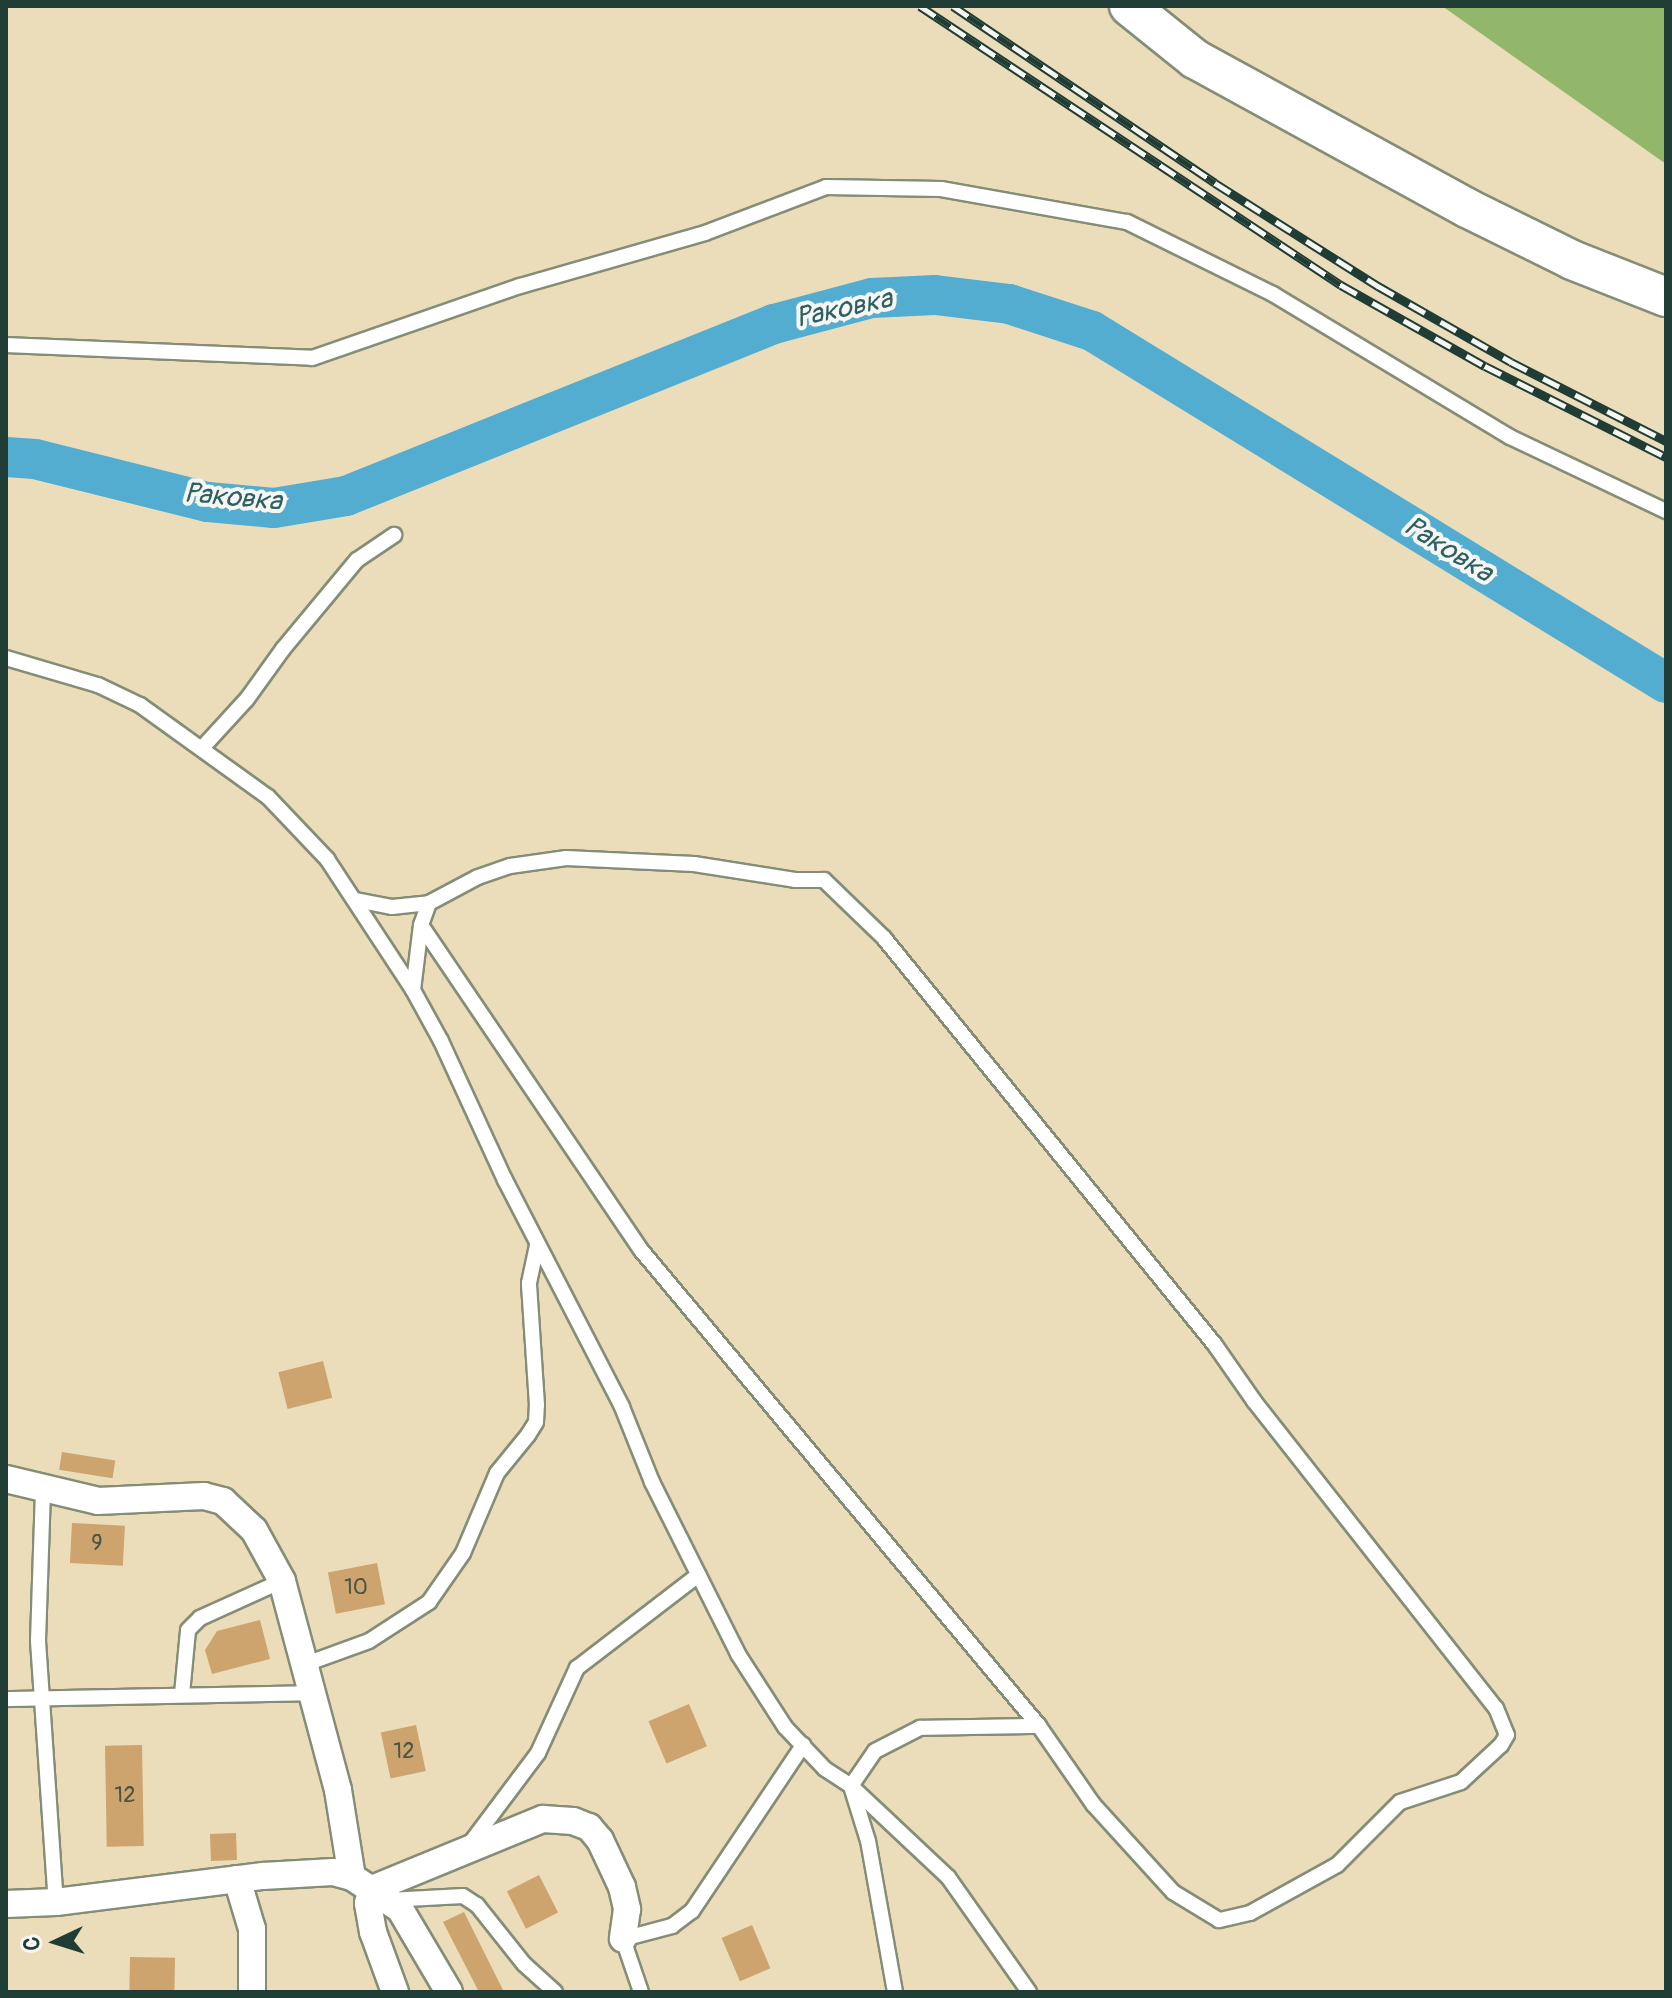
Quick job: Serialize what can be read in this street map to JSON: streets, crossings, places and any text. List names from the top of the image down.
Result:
{
  "water": ["Раковка"],
  "house_numbers": [
    "9",
    "10",
    "12",
    "12"
  ],
  "north": "left"
}
